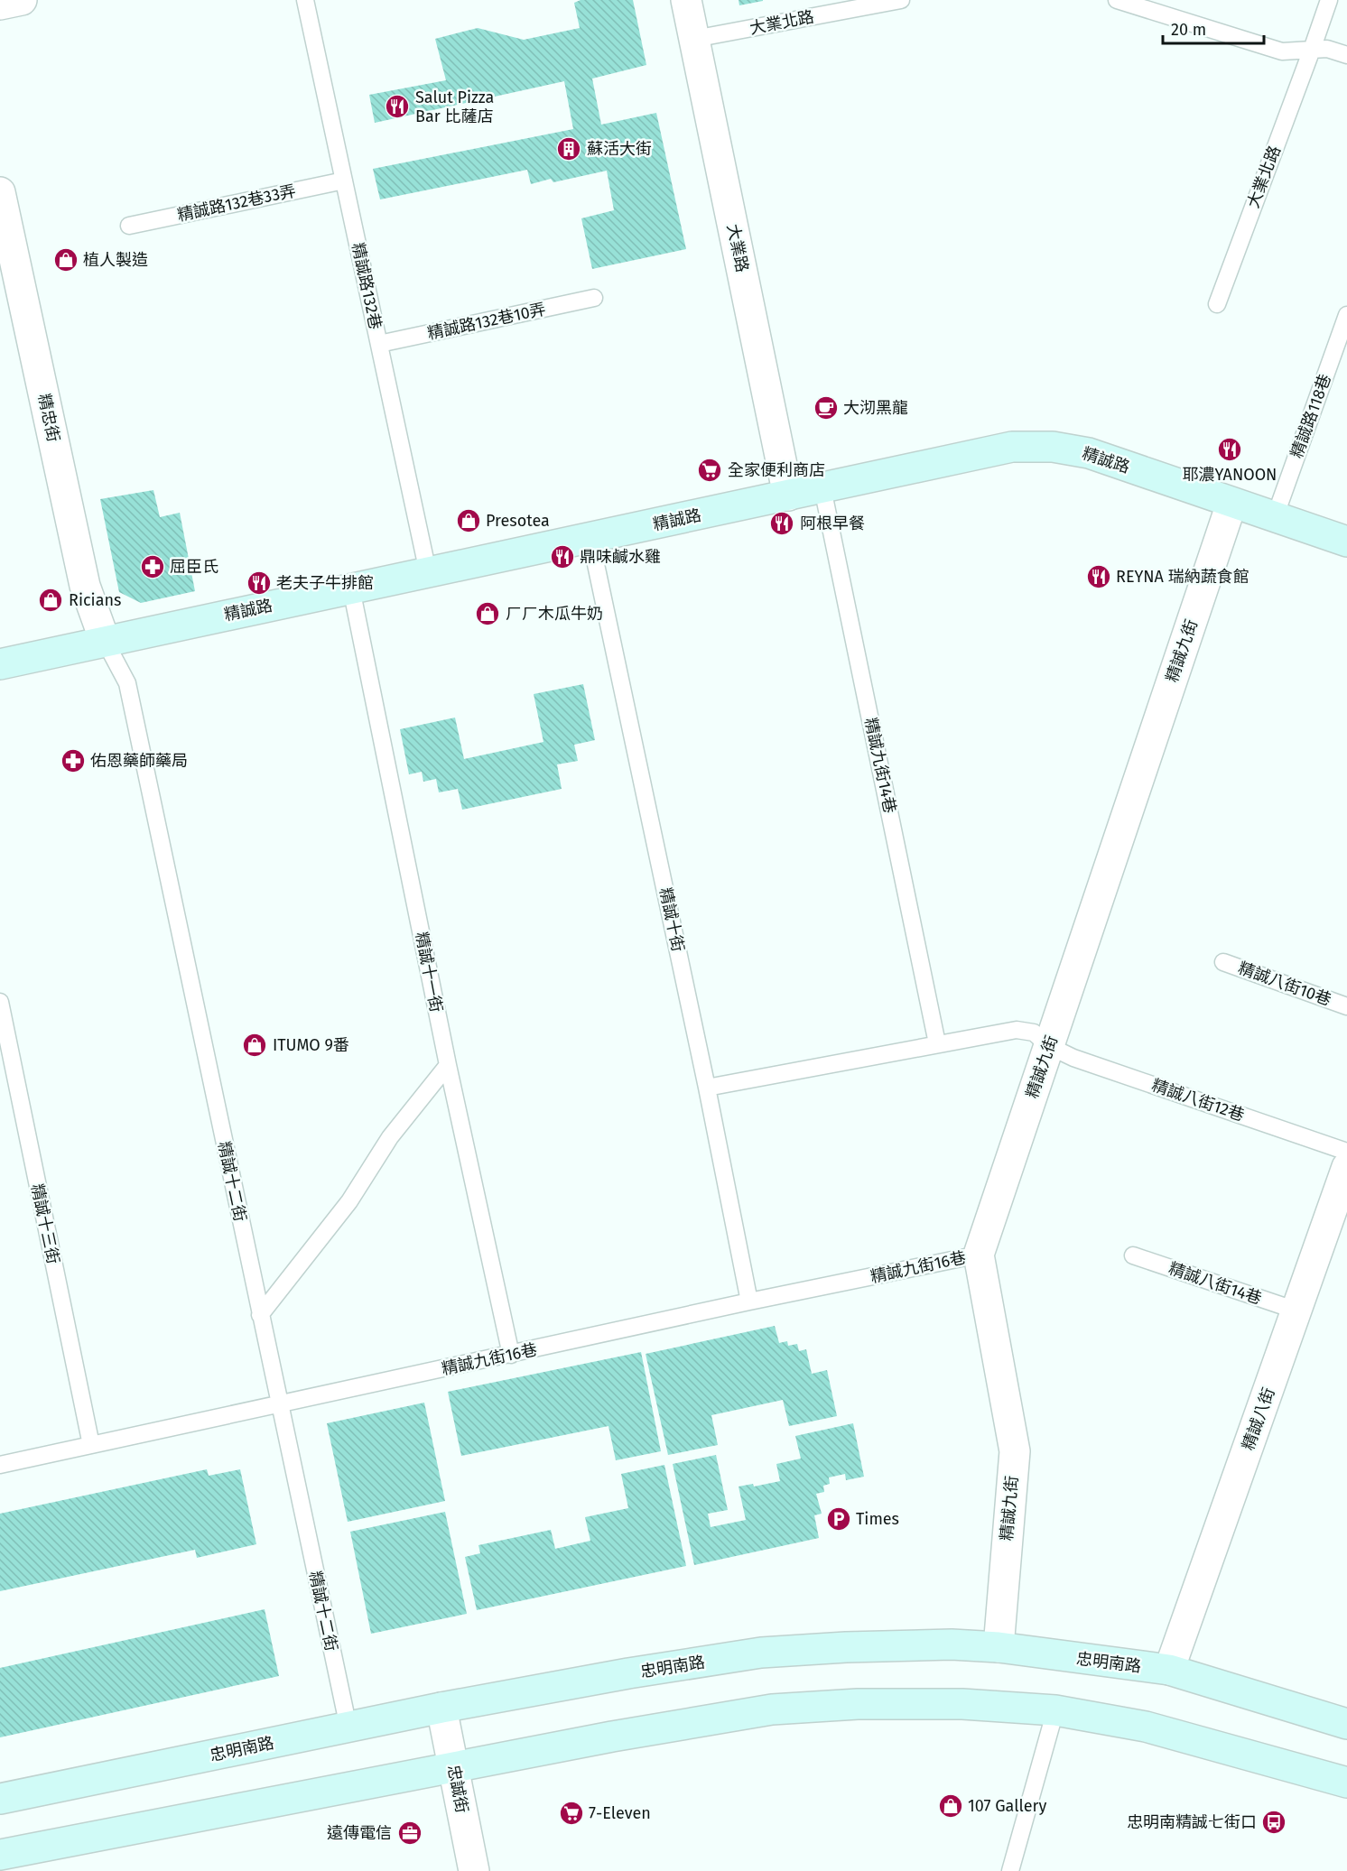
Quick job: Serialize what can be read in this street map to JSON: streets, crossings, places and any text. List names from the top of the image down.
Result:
{
  "streets": {
    "main road": ["精誠路", "忠明南路"],
    "street": [
      "大業路",
      "精忠街",
      "精誠九街",
      "精誠八街",
      "忠誠街"
    ],
    "lane": [
      "大業北路",
      "精誠路132巷33弄",
      "精誠路132巷",
      "精誠路132巷10弄",
      "精誠路118巷",
      "精誠九街14巷",
      "精誠十街",
      "精誠十一街",
      "精誠八街10巷",
      "精誠八街12巷",
      "精誠十二街",
      "精誠十三街",
      "精誠九街16巷",
      "精誠八街14巷"
    ]
  },
  "crossings": [
    ["大業北路", "大業路"],
    ["精誠路132巷33弄", "精誠路132巷"],
    ["大業路", "精誠路"],
    ["精誠路132巷", "精誠路132巷10弄"],
    ["精誠路132巷", "精誠路"],
    ["精誠路118巷", "精誠路"],
    ["精忠街", "精誠路"],
    ["精忠街", "精誠十二街"],
    ["精誠路", "精誠九街"],
    ["精誠路", "精誠九街14巷"],
    ["精誠路", "精誠十街"],
    ["精誠路", "精誠十一街"],
    ["精誠路", "精誠十二街"],
    ["精誠九街", "精誠八街12巷"],
    ["精誠九街", "精誠九街16巷"],
    ["精誠九街", "忠明南路"],
    ["精誠十街", "精誠九街16巷"],
    ["精誠十一街", "精誠九街16巷"],
    ["精誠十二街", "精誠九街16巷"],
    ["精誠十二街", "忠明南路"],
    ["精誠十三街", "精誠九街16巷"],
    ["精誠八街14巷", "精誠八街"],
    ["精誠八街", "忠明南路"],
    ["忠明南路", "忠誠街"]
  ],
  "places": {
    "restaurant": [
      "Salut Pizza Bar 比薩店",
      "耶濃YANOON",
      "阿根早餐",
      "鼎味鹹水雞",
      "REYNA 瑞納蔬食館",
      "老夫子牛排館"
    ],
    "building": ["蘇活大街"],
    "shop": [
      "植人製造",
      "Presotea",
      "Ricians",
      "ㄏㄏ木瓜牛奶",
      "ITUMO 9番",
      "107 Gallery"
    ],
    "cafe": ["大沏黑龍"],
    "supermarket": ["全家便利商店", "7-Eleven"],
    "pharmacy": ["屈臣氏", "佑恩藥師藥局"],
    "parking": ["Times"],
    "bus stop": ["忠明南精誠七街口"],
    "office": ["遠傳電信"]
  },
  "scale_bar": "20 m"
}
